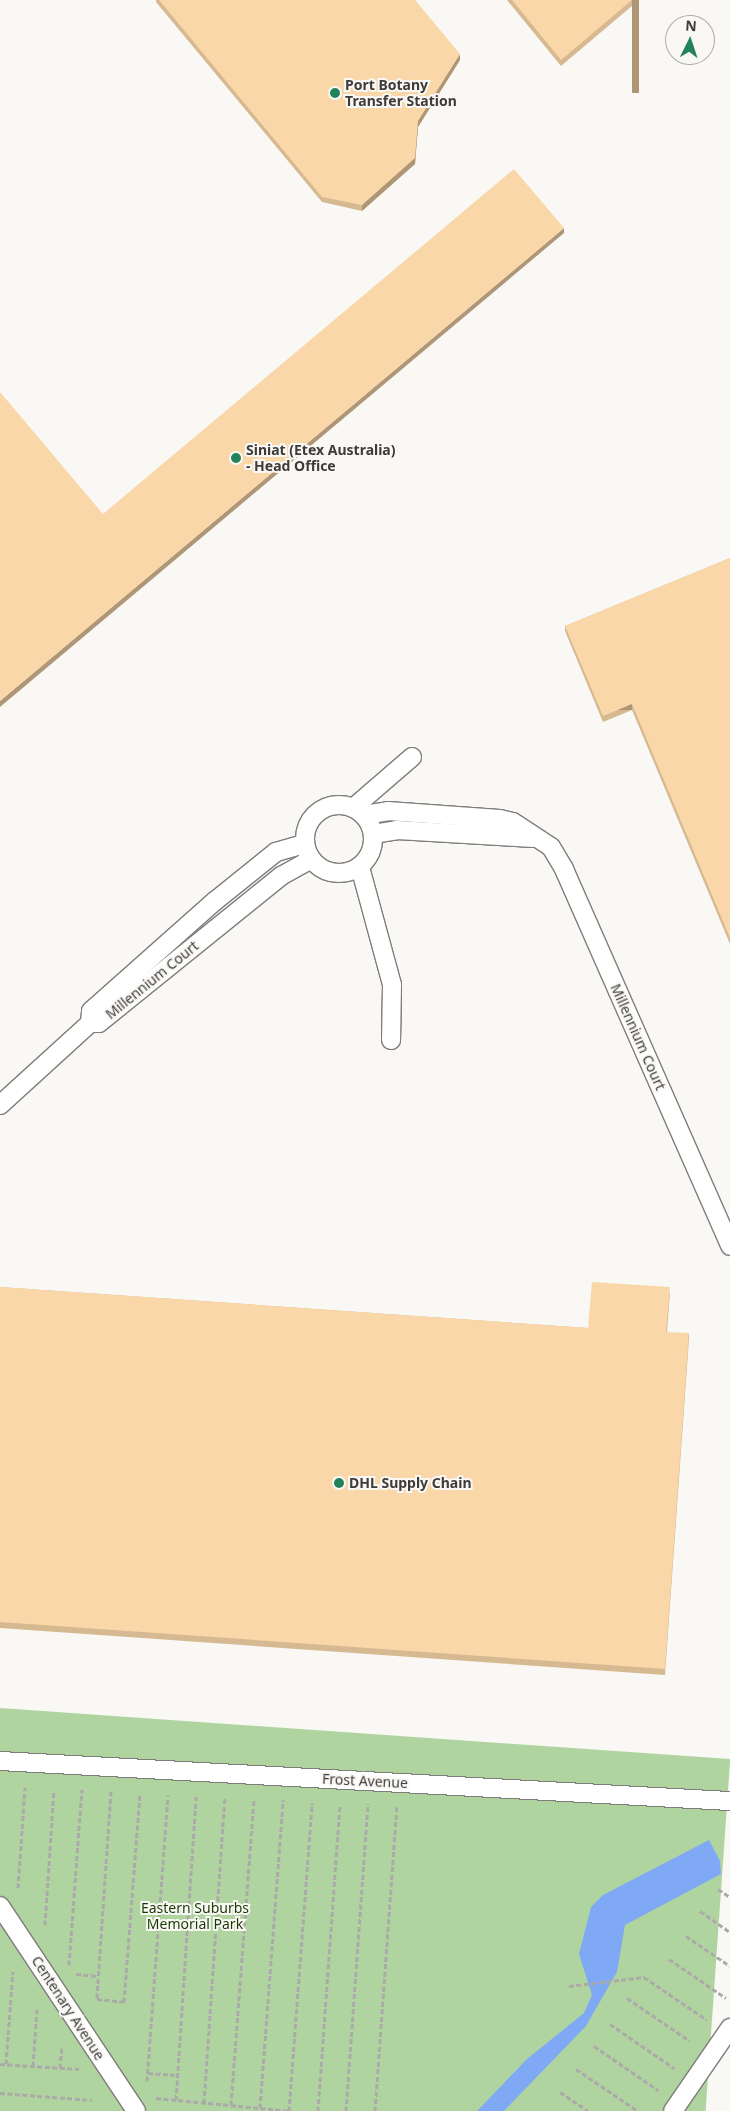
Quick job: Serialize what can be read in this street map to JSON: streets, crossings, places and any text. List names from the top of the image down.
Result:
{
  "streets": {
    "lane": ["Millennium Court", "Frost Avenue", "Centenary Avenue"]
  },
  "parks": ["Eastern Suburbs Memorial Park"],
  "places": ["Port Botany Transfer Station", "Siniat (Etex Australia) - Head Office", "DHL Supply Chain"],
  "north": "top"
}
